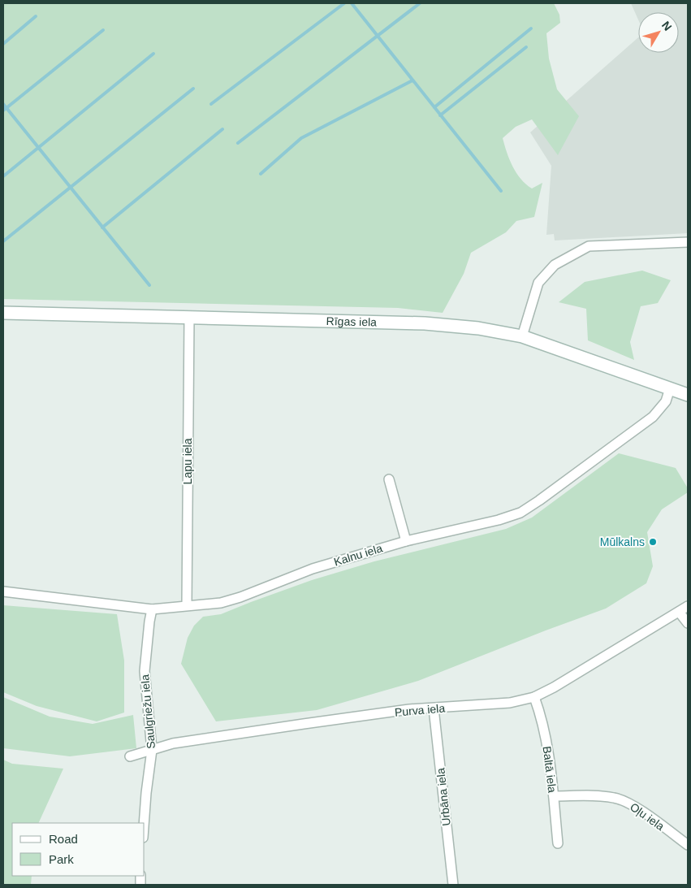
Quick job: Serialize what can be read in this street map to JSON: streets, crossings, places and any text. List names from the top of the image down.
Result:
{
  "streets": {
    "main road": ["Rīgas iela"],
    "street": [
      "Lapu iela",
      "Kalnu iela",
      "Purva iela",
      "Saulgriežu iela",
      "Baltā iela",
      "Urbāna iela",
      "Oļu iela"
    ]
  },
  "crossings": [
    ["Rīgas iela", "Lapu iela"],
    ["Rīgas iela", "Kalnu iela"],
    ["Lapu iela", "Kalnu iela"],
    ["Kalnu iela", "Saulgriežu iela"],
    ["Purva iela", "Saulgriežu iela"],
    ["Purva iela", "Baltā iela"],
    ["Purva iela", "Urbāna iela"],
    ["Baltā iela", "Oļu iela"]
  ],
  "places": ["Mūlkalns"],
  "legend": ["Road", "Park"],
  "north": "top right"
}
